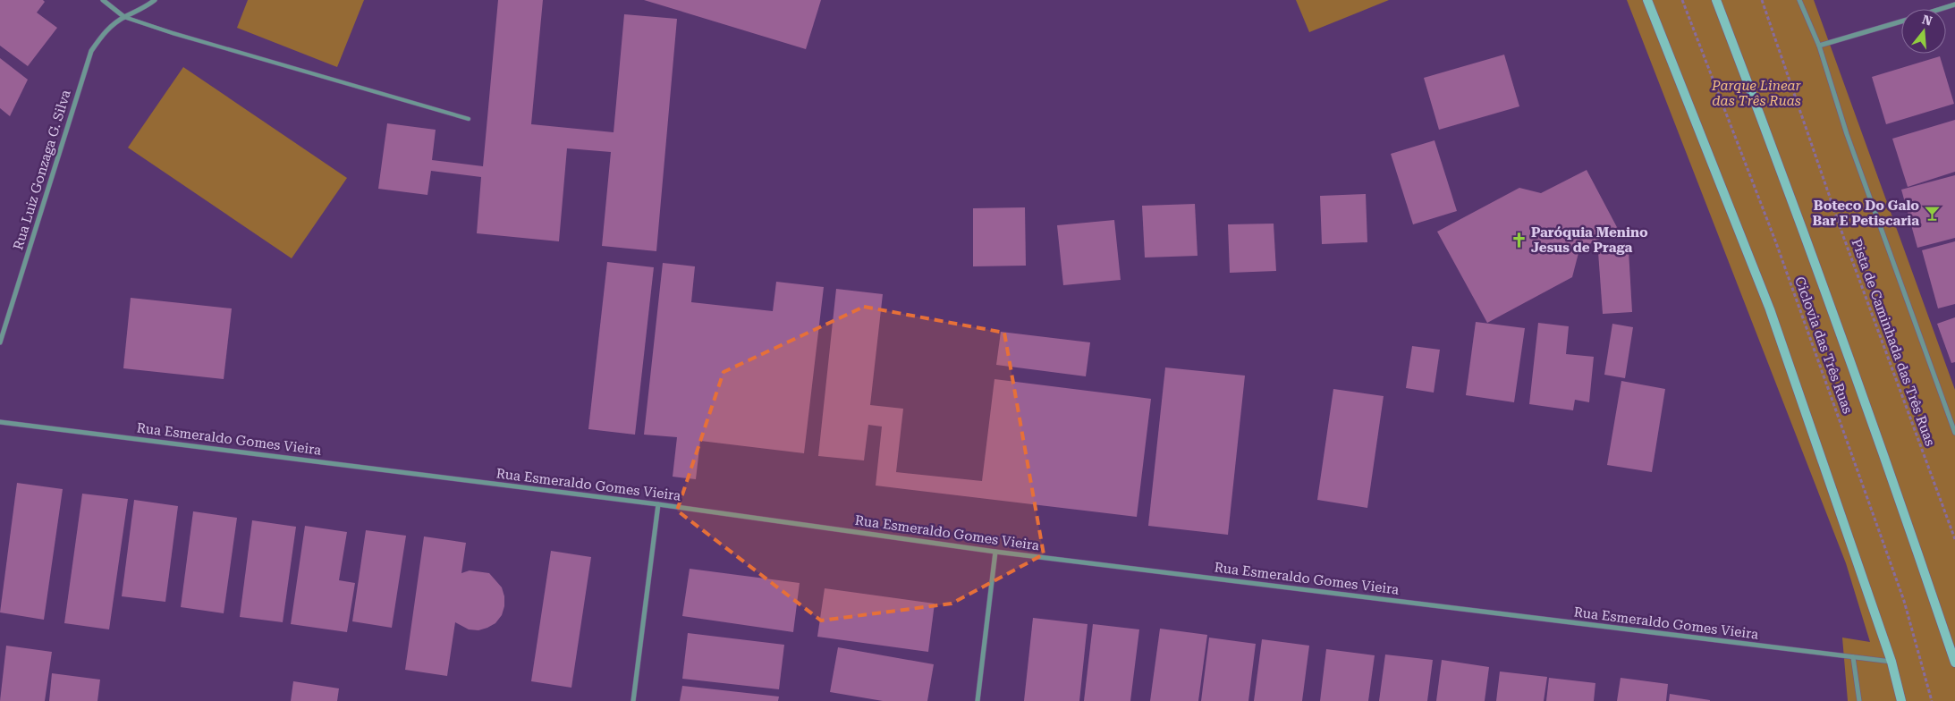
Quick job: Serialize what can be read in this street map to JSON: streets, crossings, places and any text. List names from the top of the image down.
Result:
{
  "streets": {
    "street": ["Rua Luiz Gonzaga G. Silva", "Rua Esmeraldo Gomes Vieira"],
    "path": ["Pista de Caminhada das Três Ruas", "Ciclovia das Três Ruas"]
  },
  "parks": ["Parque Linear das Três Ruas"],
  "places": {
    "bar": ["Boteco Do Galo Bar E Petiscaria"],
    "church": ["Paróquia Menino Jesus de Praga"]
  },
  "north": "top"
}
